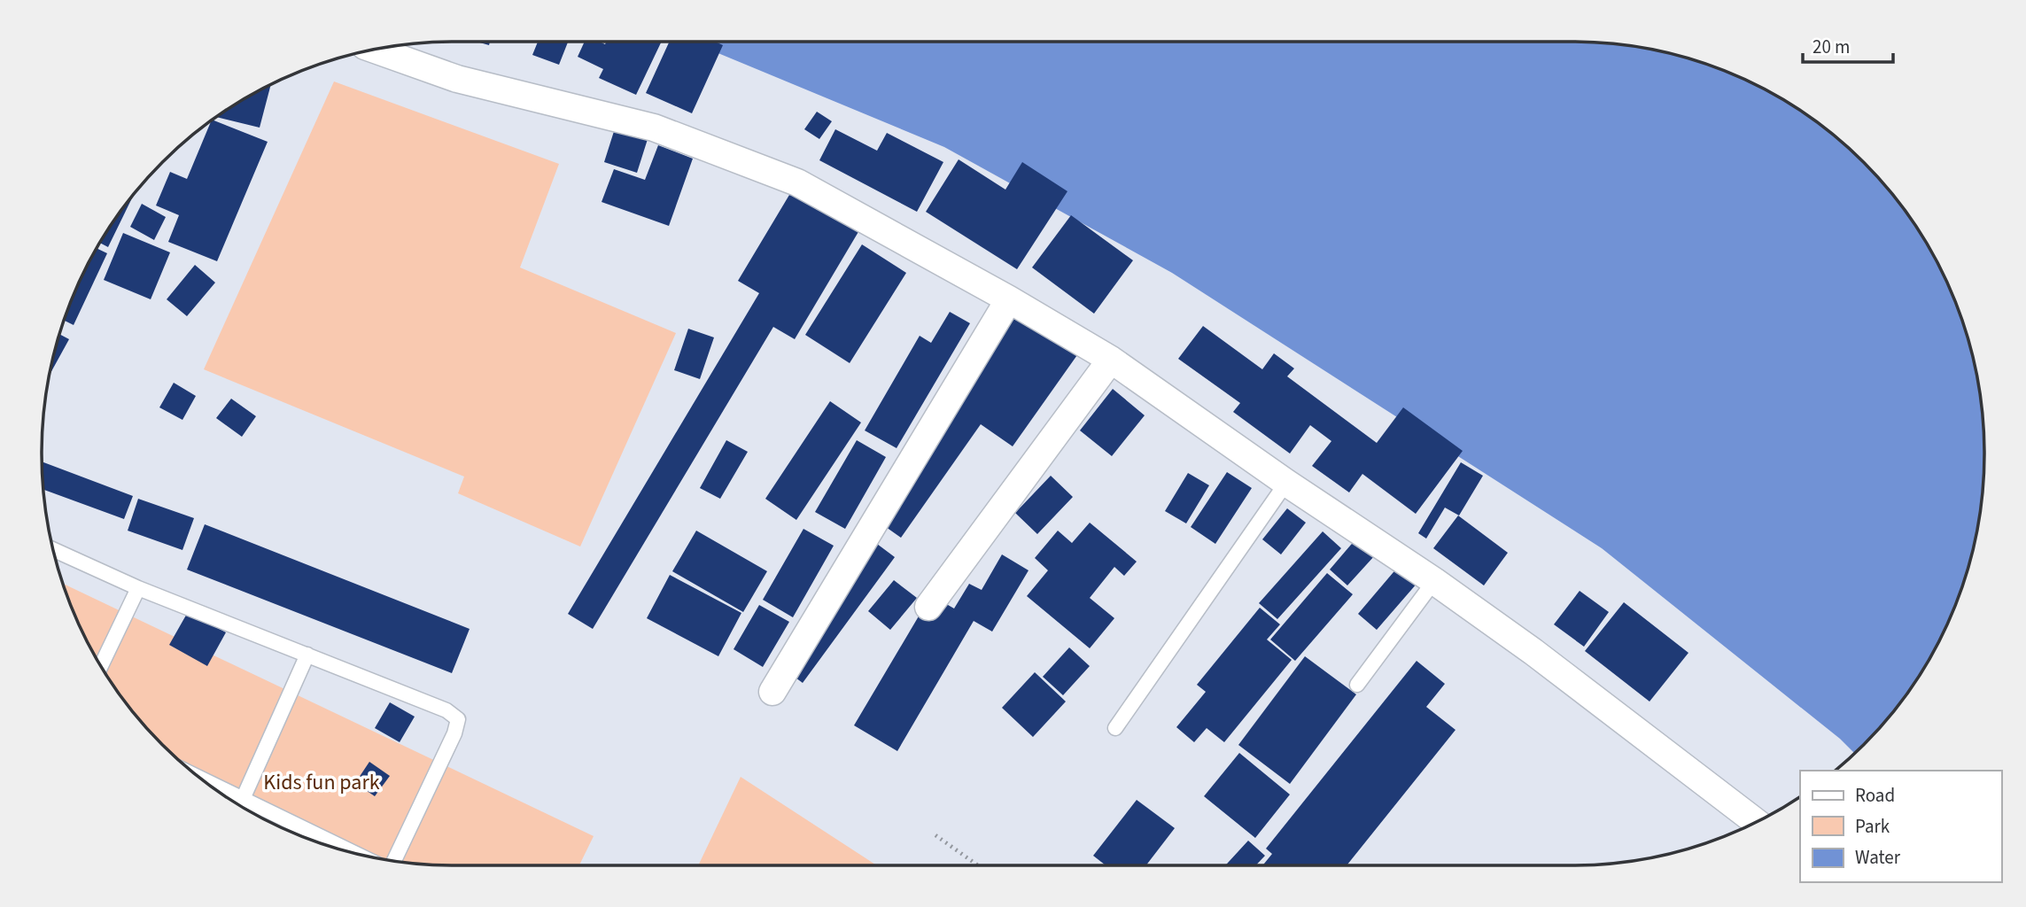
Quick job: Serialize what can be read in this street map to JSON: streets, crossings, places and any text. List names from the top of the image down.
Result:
{
  "parks": ["Kids fun park"],
  "legend": ["Road", "Park", "Water"],
  "scale_bar": "20 m"
}
